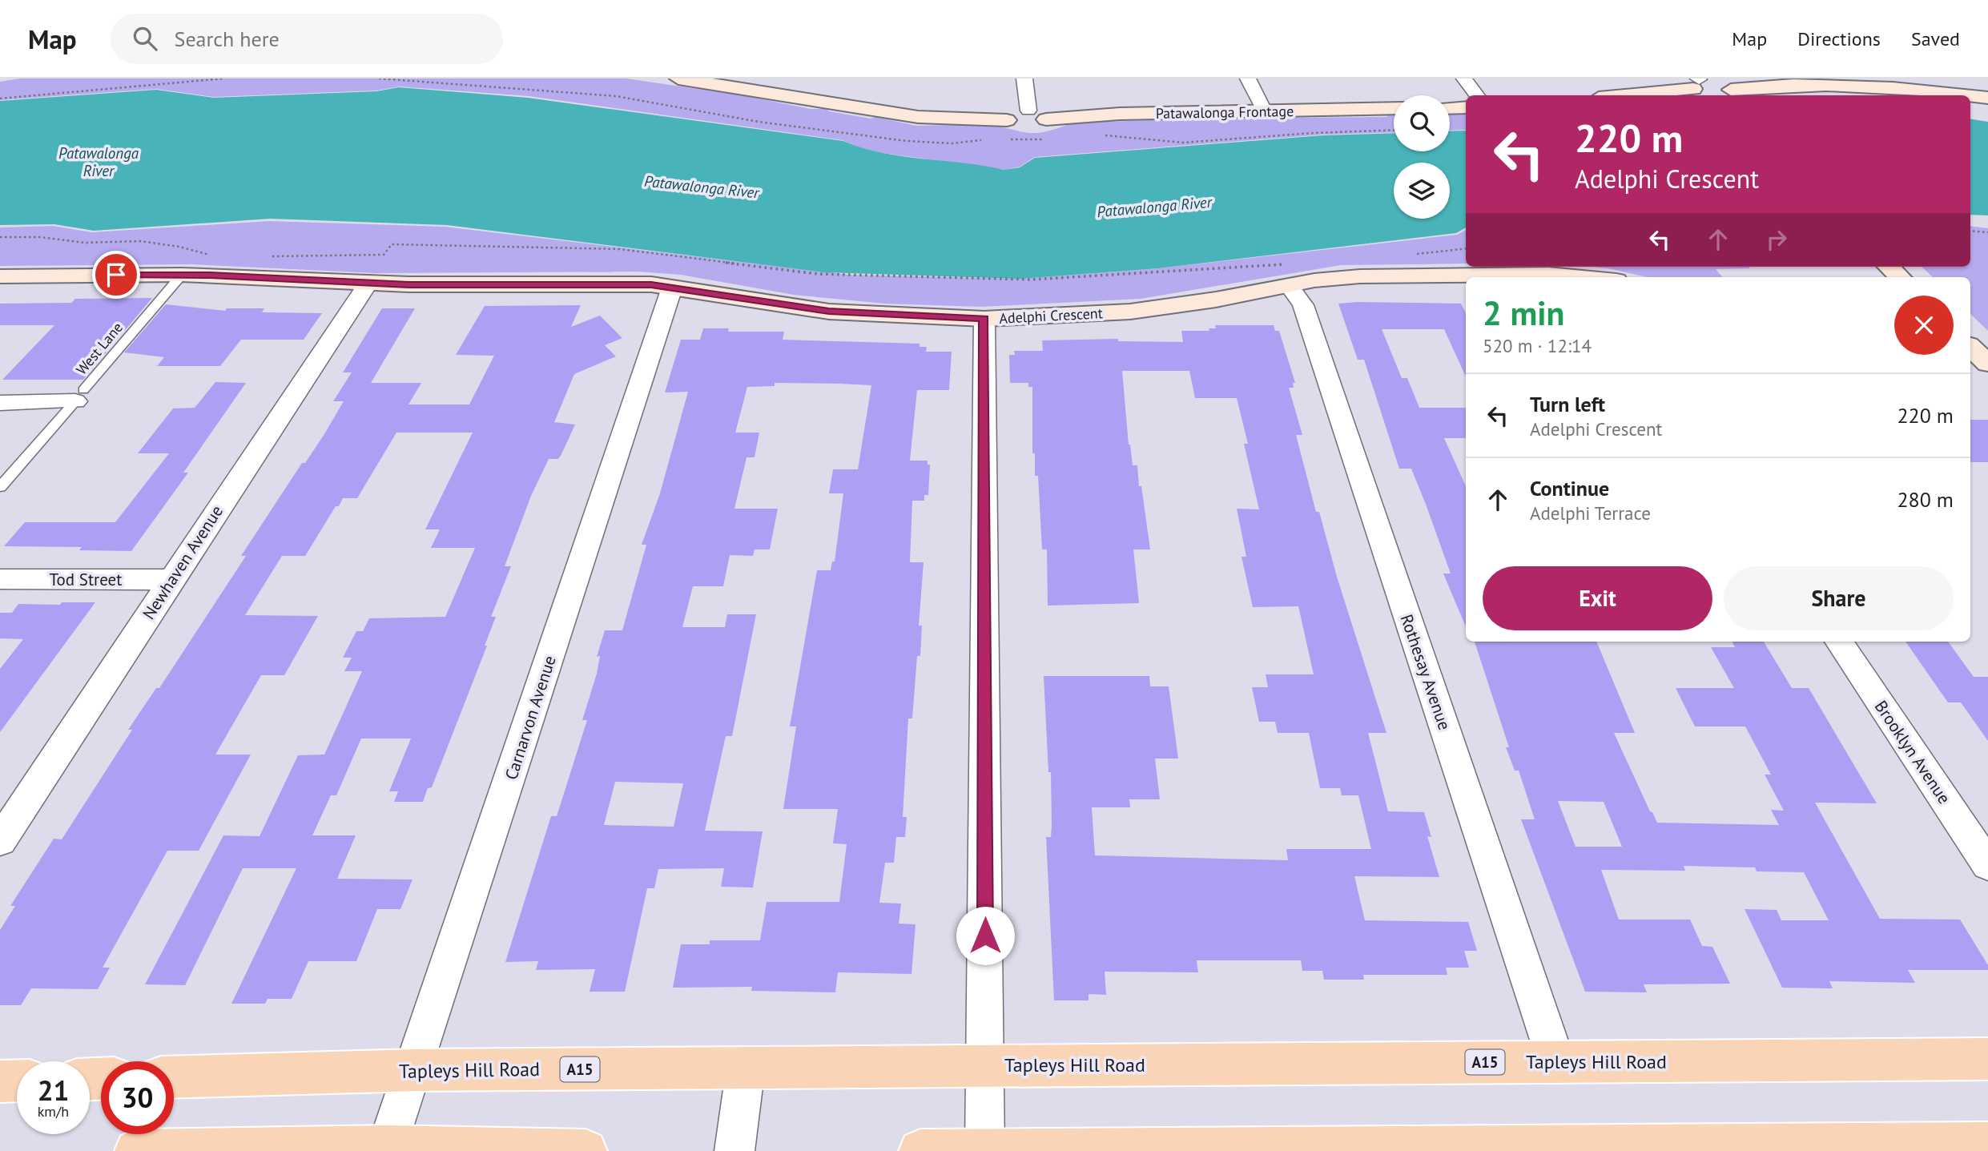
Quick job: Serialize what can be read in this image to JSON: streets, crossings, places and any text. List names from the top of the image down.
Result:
{
  "streets": {
    "main road": ["Tapleys Hill Road", "A15"],
    "street": [
      "Patawalonga Frontage",
      "Adelphi Crescent",
      "Newhaven Avenue",
      "Tod Street",
      "Rothesay Avenue",
      "Carnarvon Avenue",
      "Brooklyn Avenue"
    ],
    "lane": ["West Lane"]
  },
  "crossings": [
    ["Adelphi Crescent", "West Lane"],
    ["Adelphi Crescent", "Newhaven Avenue"],
    ["Adelphi Crescent", "Rothesay Avenue"],
    ["Adelphi Crescent", "Carnarvon Avenue"],
    ["Newhaven Avenue", "Tod Street"],
    ["Rothesay Avenue", "Tapleys Hill Road"],
    ["Carnarvon Avenue", "Tapleys Hill Road"]
  ],
  "water": ["Patawalonga River"],
  "page": {
    "header": "Map",
    "search": "Search here",
    "nav": ["Map", "Directions", "Saved"],
    "turn": ["220 m", "Adelphi Crescent"],
    "heading": ["2 min", "520 m · 12:14"],
    "list": [
      {
        "name": "Turn left",
        "note": "Adelphi Crescent",
        "value": "220 m"
      },
      {
        "name": "Continue",
        "note": "Adelphi Terrace",
        "value": "280 m"
      }
    ],
    "buttons": ["Exit", "Share"],
    "speed": "21 km/h",
    "limit": "30"
  }
}
